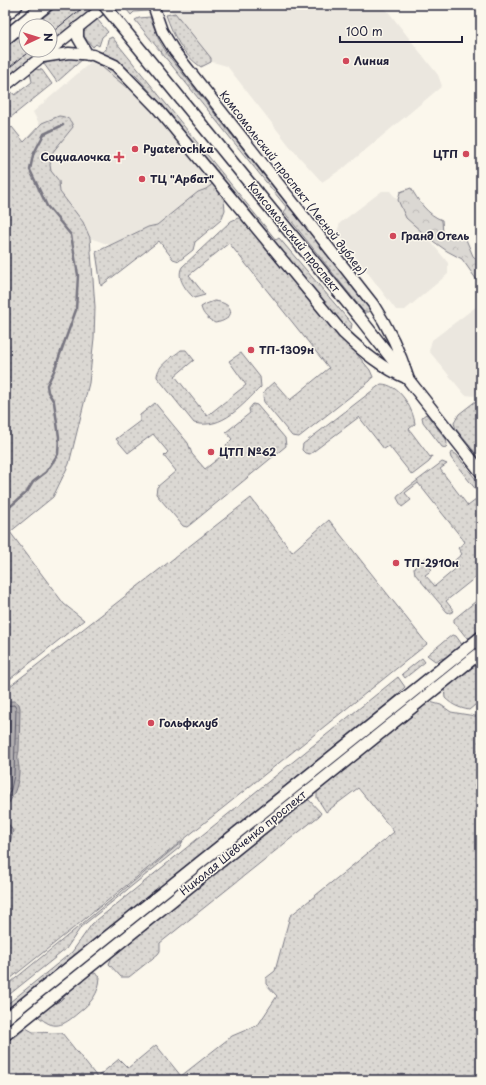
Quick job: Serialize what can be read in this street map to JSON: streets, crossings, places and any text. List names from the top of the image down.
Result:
{
  "streets": {
    "main road": ["Комсомольский проспект", "Николая Шевченко проспект"],
    "street": ["Комсомольский проспект (Лесной дублер)"]
  },
  "crossings": [
    ["Комсомольский проспект (Лесной дублер)", "Комсомольский проспект"]
  ],
  "places": {
    "other": [
      "Линия",
      "Pyaterochka",
      "ЦТП",
      "ТЦ \"Арбат\"",
      "Гранд Отель",
      "ТП-1309н",
      "ЦТП №62",
      "ТП-2910н",
      "Гольфклуб"
    ],
    "health": ["Социалочка"]
  },
  "scale_bar": "100 m",
  "north": "right"
}
